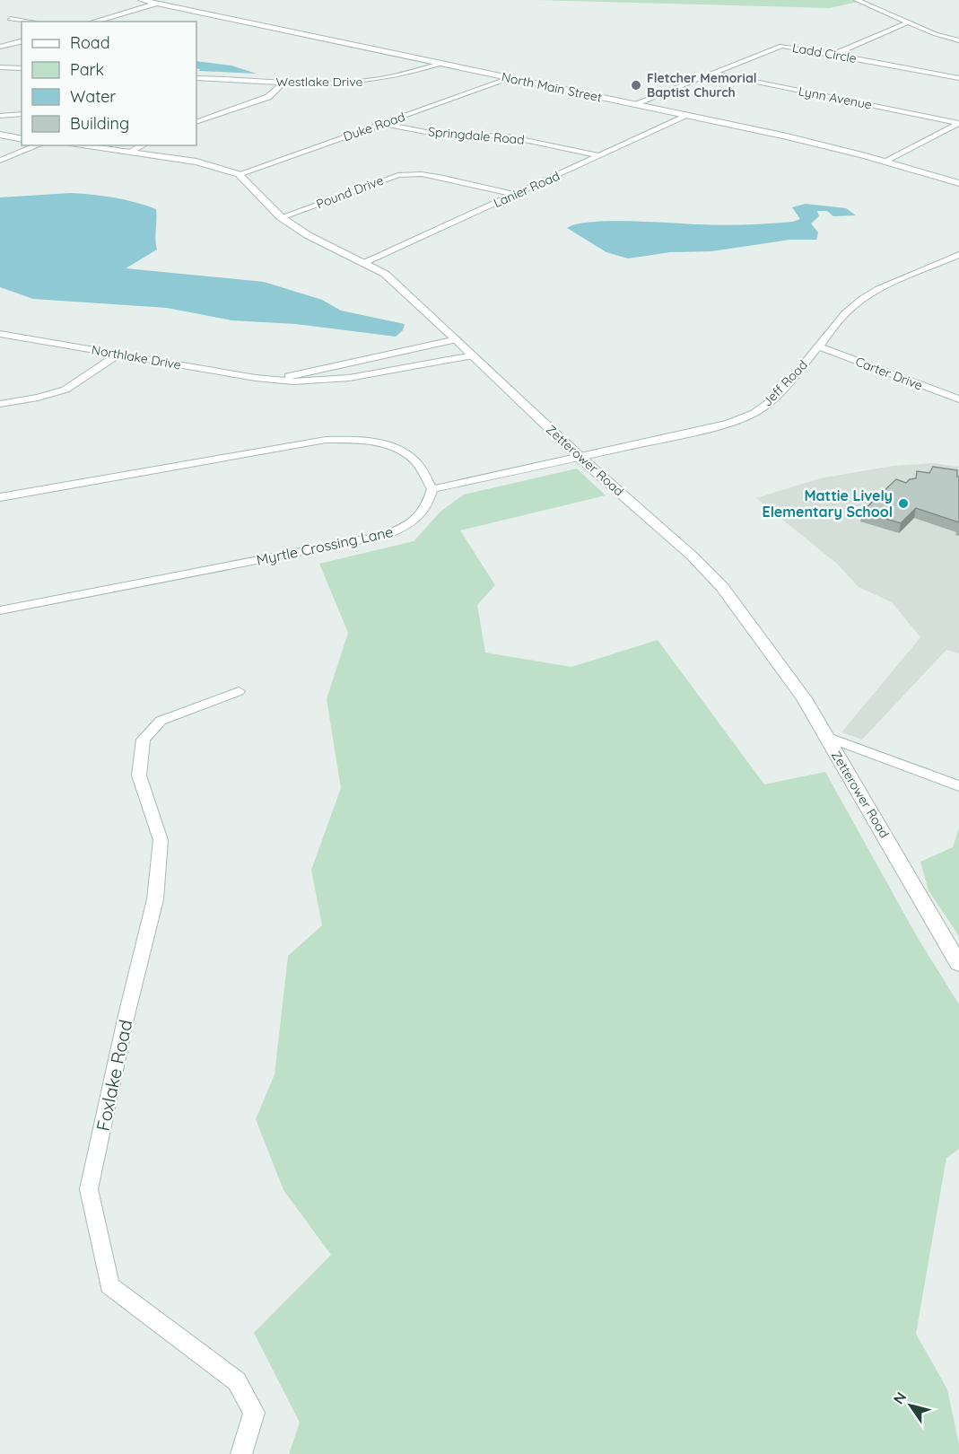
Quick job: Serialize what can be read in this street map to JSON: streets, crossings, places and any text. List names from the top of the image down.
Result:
{
  "streets": {
    "street": [
      "Ladd Circle",
      "Westlake Drive",
      "North Main Street",
      "Lynn Avenue",
      "Duke Road",
      "Springdale Road",
      "Lanier Road",
      "Pound Drive",
      "Northlake Drive",
      "Carter Drive",
      "Jeff Road",
      "Zetterower Road",
      "Myrtle Crossing Lane",
      "Foxlake Road"
    ]
  },
  "crossings": [
    ["Ladd Circle", "North Main Street"],
    ["Ladd Circle", "Lynn Avenue"],
    ["Westlake Drive", "North Main Street"],
    ["North Main Street", "Duke Road"],
    ["North Main Street", "Lanier Road"],
    ["Duke Road", "Springdale Road"],
    ["Duke Road", "Zetterower Road"],
    ["Springdale Road", "Lanier Road"],
    ["Lanier Road", "Pound Drive"],
    ["Lanier Road", "Zetterower Road"],
    ["Pound Drive", "Zetterower Road"],
    ["Northlake Drive", "Zetterower Road"],
    ["Carter Drive", "Jeff Road"],
    ["Jeff Road", "Zetterower Road"],
    ["Jeff Road", "Myrtle Crossing Lane"]
  ],
  "places": ["Fletcher Memorial Baptist Church", "Mattie Lively Elementary School"],
  "legend": [
    "Road",
    "Park",
    "Water",
    "Building"
  ],
  "north": "top left"
}
